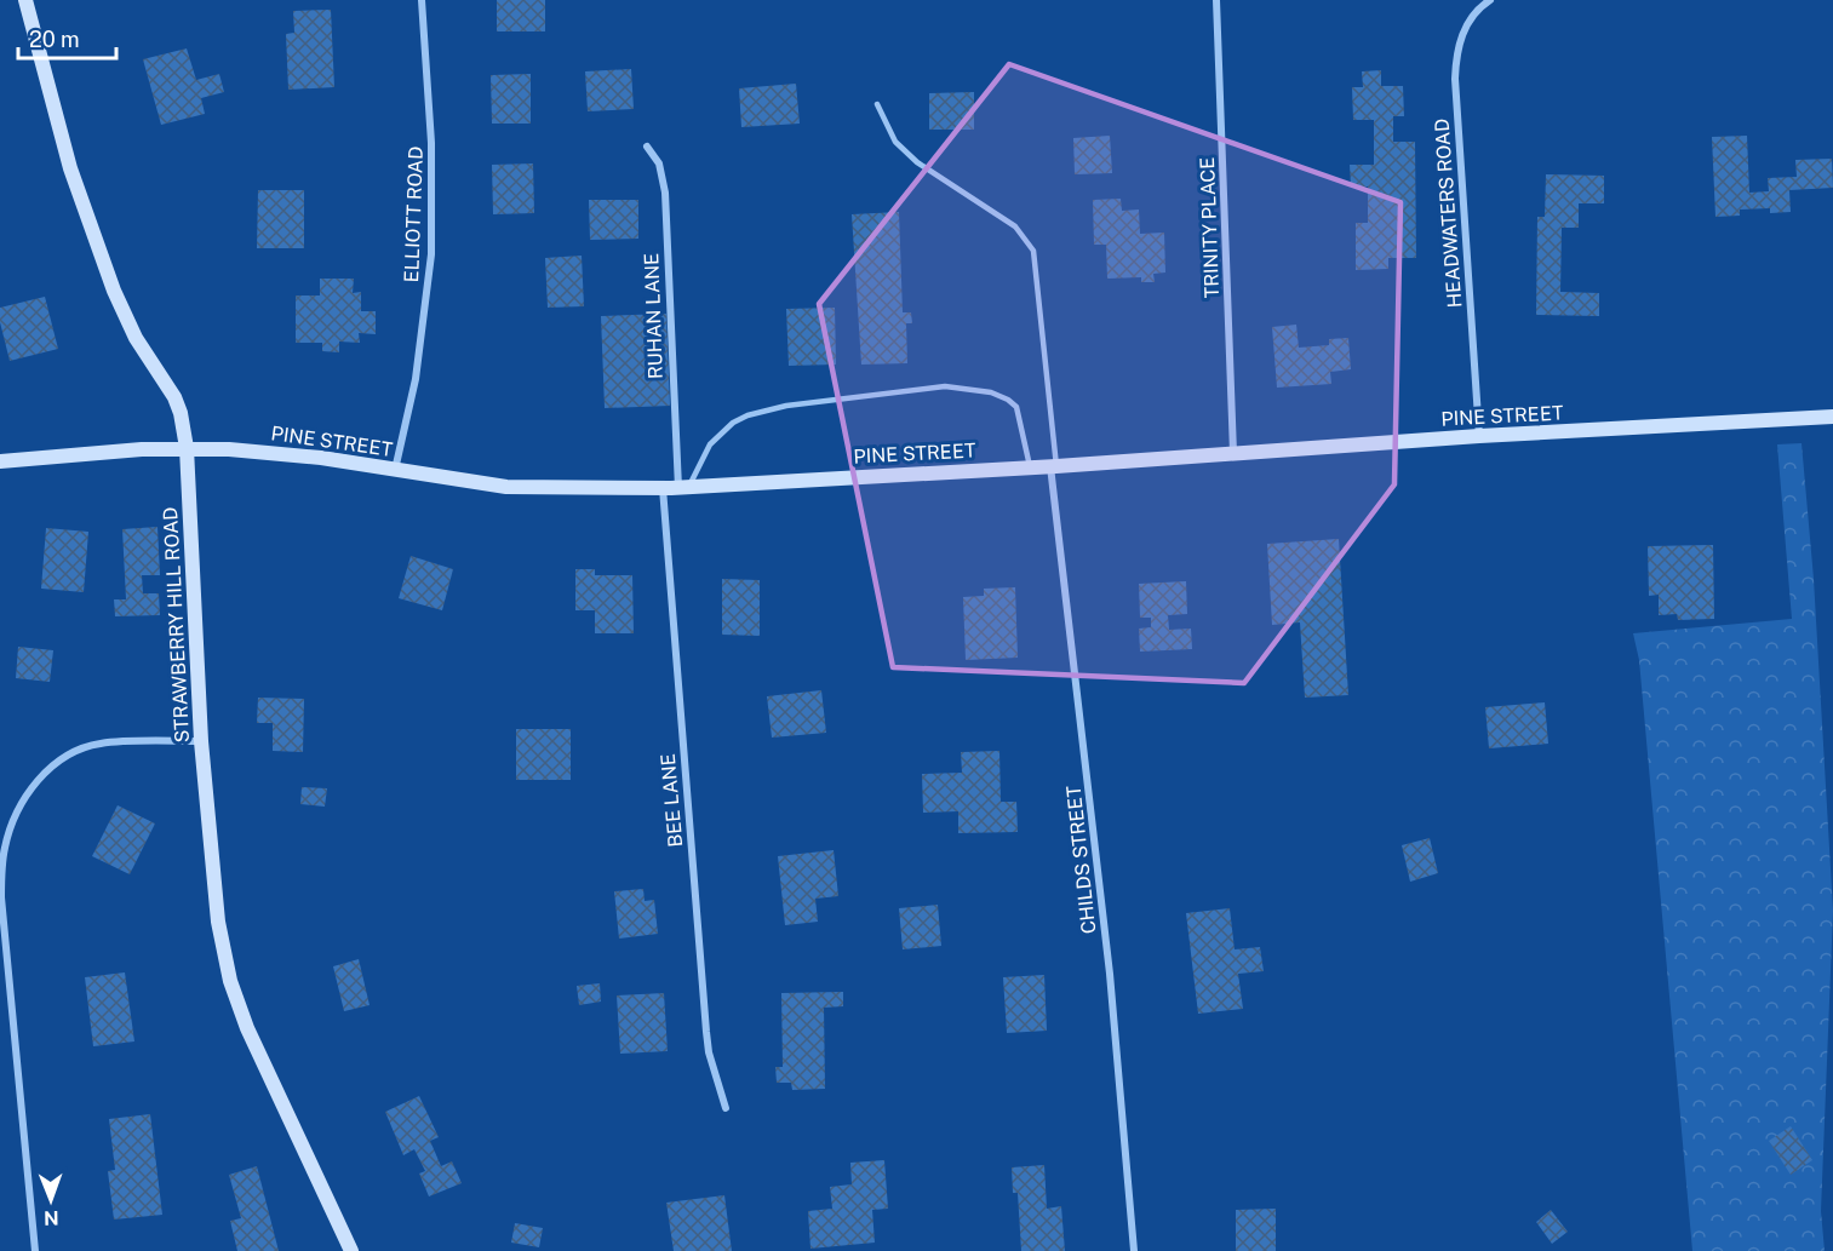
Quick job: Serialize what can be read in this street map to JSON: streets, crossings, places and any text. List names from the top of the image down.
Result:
{
  "streets": {
    "main road": ["PINE STREET", "STRAWBERRY HILL ROAD"],
    "street": [
      "HEADWATERS ROAD",
      "ELLIOTT ROAD",
      "TRINITY PLACE",
      "RUHAN LANE",
      "BEE LANE",
      "CHILDS STREET"
    ]
  },
  "crossings": [
    ["HEADWATERS ROAD", "PINE STREET"],
    ["ELLIOTT ROAD", "PINE STREET"],
    ["TRINITY PLACE", "PINE STREET"],
    ["RUHAN LANE", "PINE STREET"],
    ["RUHAN LANE", "BEE LANE"],
    ["PINE STREET", "STRAWBERRY HILL ROAD"],
    ["PINE STREET", "BEE LANE"],
    ["PINE STREET", "CHILDS STREET"]
  ],
  "scale_bar": "20 m",
  "north": "bottom"
}
